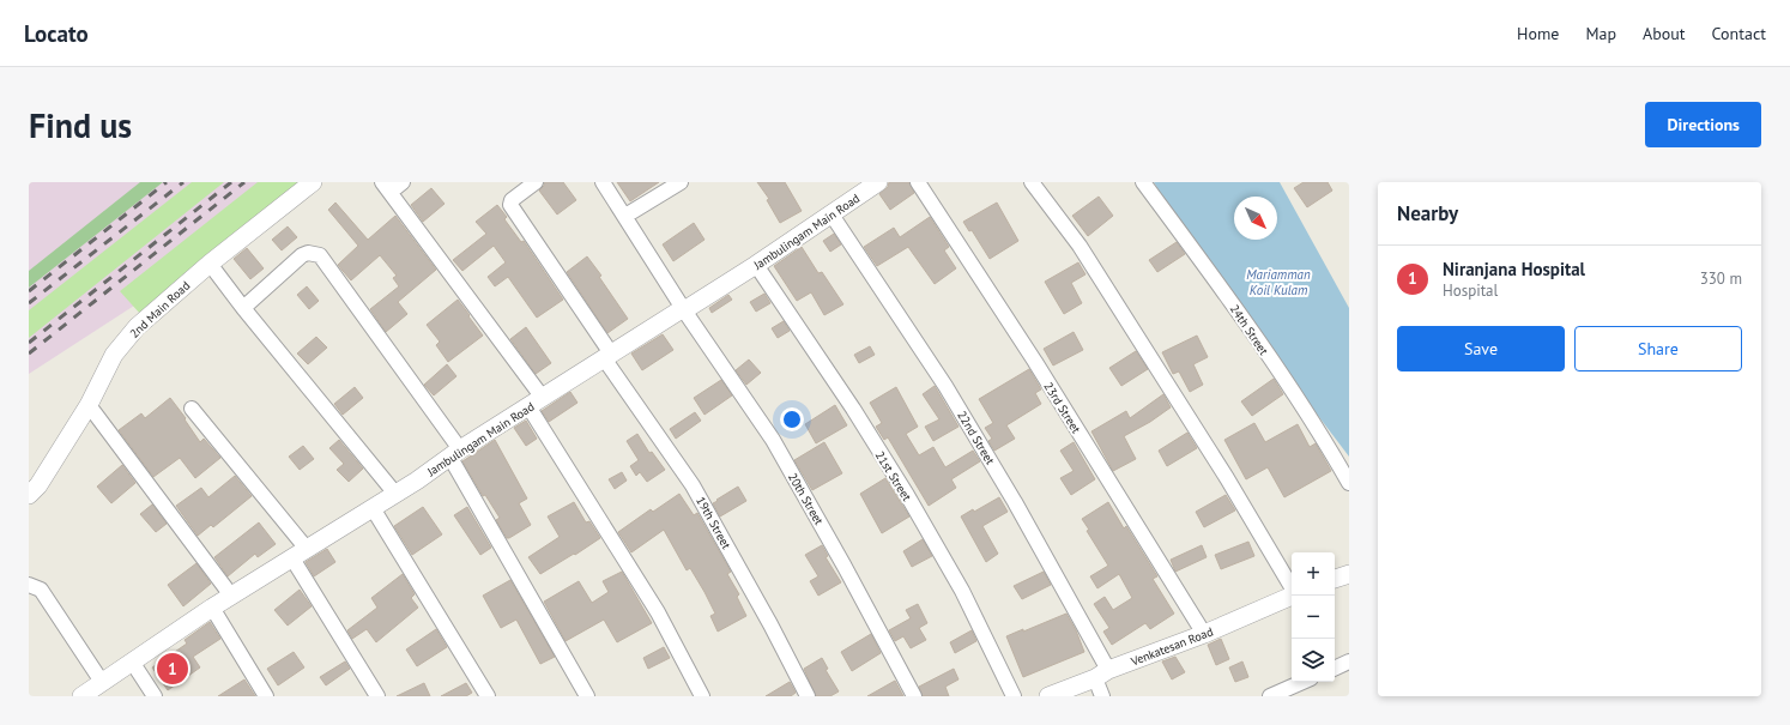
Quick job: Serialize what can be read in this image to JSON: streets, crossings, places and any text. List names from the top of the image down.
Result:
{
  "streets": {
    "street": [
      "Jambulingam Main Road",
      "2nd Main Road",
      "24th Street",
      "23rd Street",
      "22nd Street",
      "21st Street",
      "20th Street",
      "19th Street",
      "Venkatesan Road"
    ]
  },
  "crossings": [
    ["Jambulingam Main Road", "22nd Street"],
    ["Jambulingam Main Road", "21st Street"],
    ["Jambulingam Main Road", "20th Street"],
    ["Jambulingam Main Road", "19th Street"],
    ["23rd Street", "Venkatesan Road"],
    ["22nd Street", "Venkatesan Road"]
  ],
  "water": ["Mariamman Koil Kulam"],
  "north": "bottom right",
  "page": {
    "header": "Locato",
    "nav": [
      "Home",
      "Map",
      "About",
      "Contact"
    ],
    "buttons": [
      "Directions",
      ["Save", "Share"]
    ],
    "title": "Find us",
    "heading": "Nearby",
    "list": [
      {
        "mark": "1",
        "name": "Niranjana Hospital",
        "note": "Hospital",
        "value": "330 m"
      }
    ],
    "map_buttons": ["+", "−"],
    "pins": "1"
  }
}
